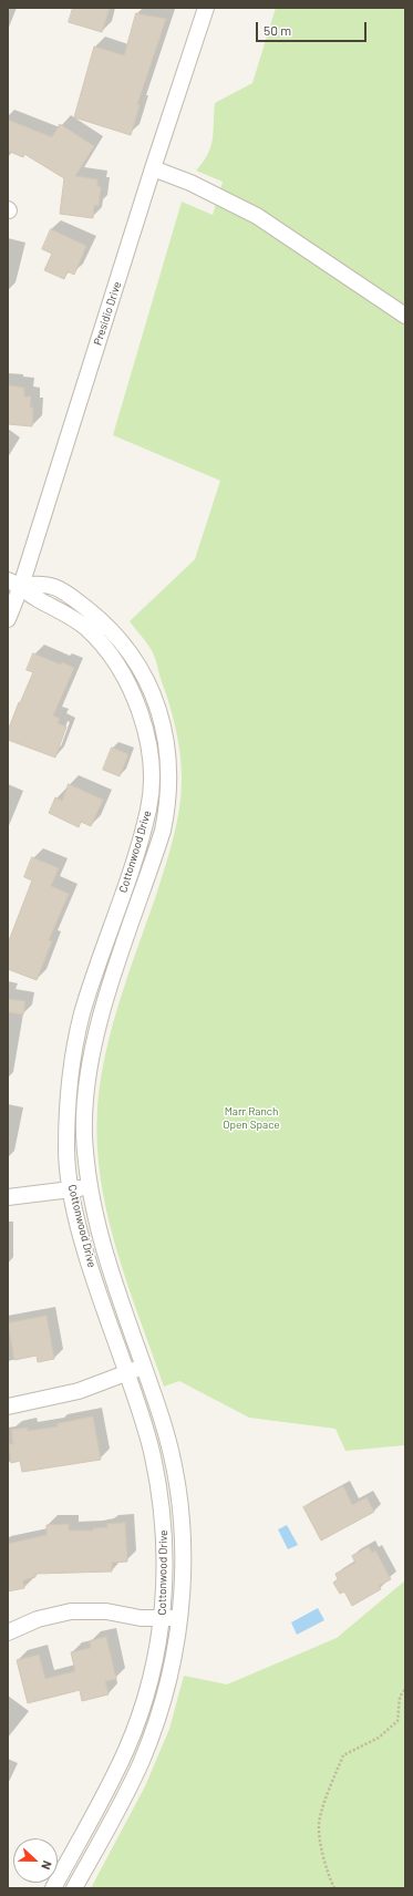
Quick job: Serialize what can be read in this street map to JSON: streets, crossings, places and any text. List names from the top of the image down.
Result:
{
  "streets": {
    "street": ["Presidio Drive", "Cottonwood Drive"]
  },
  "crossings": [
    ["Presidio Drive", "Cottonwood Drive"]
  ],
  "parks": ["Marr Ranch Open Space"],
  "scale_bar": "50 m",
  "north": "right"
}
